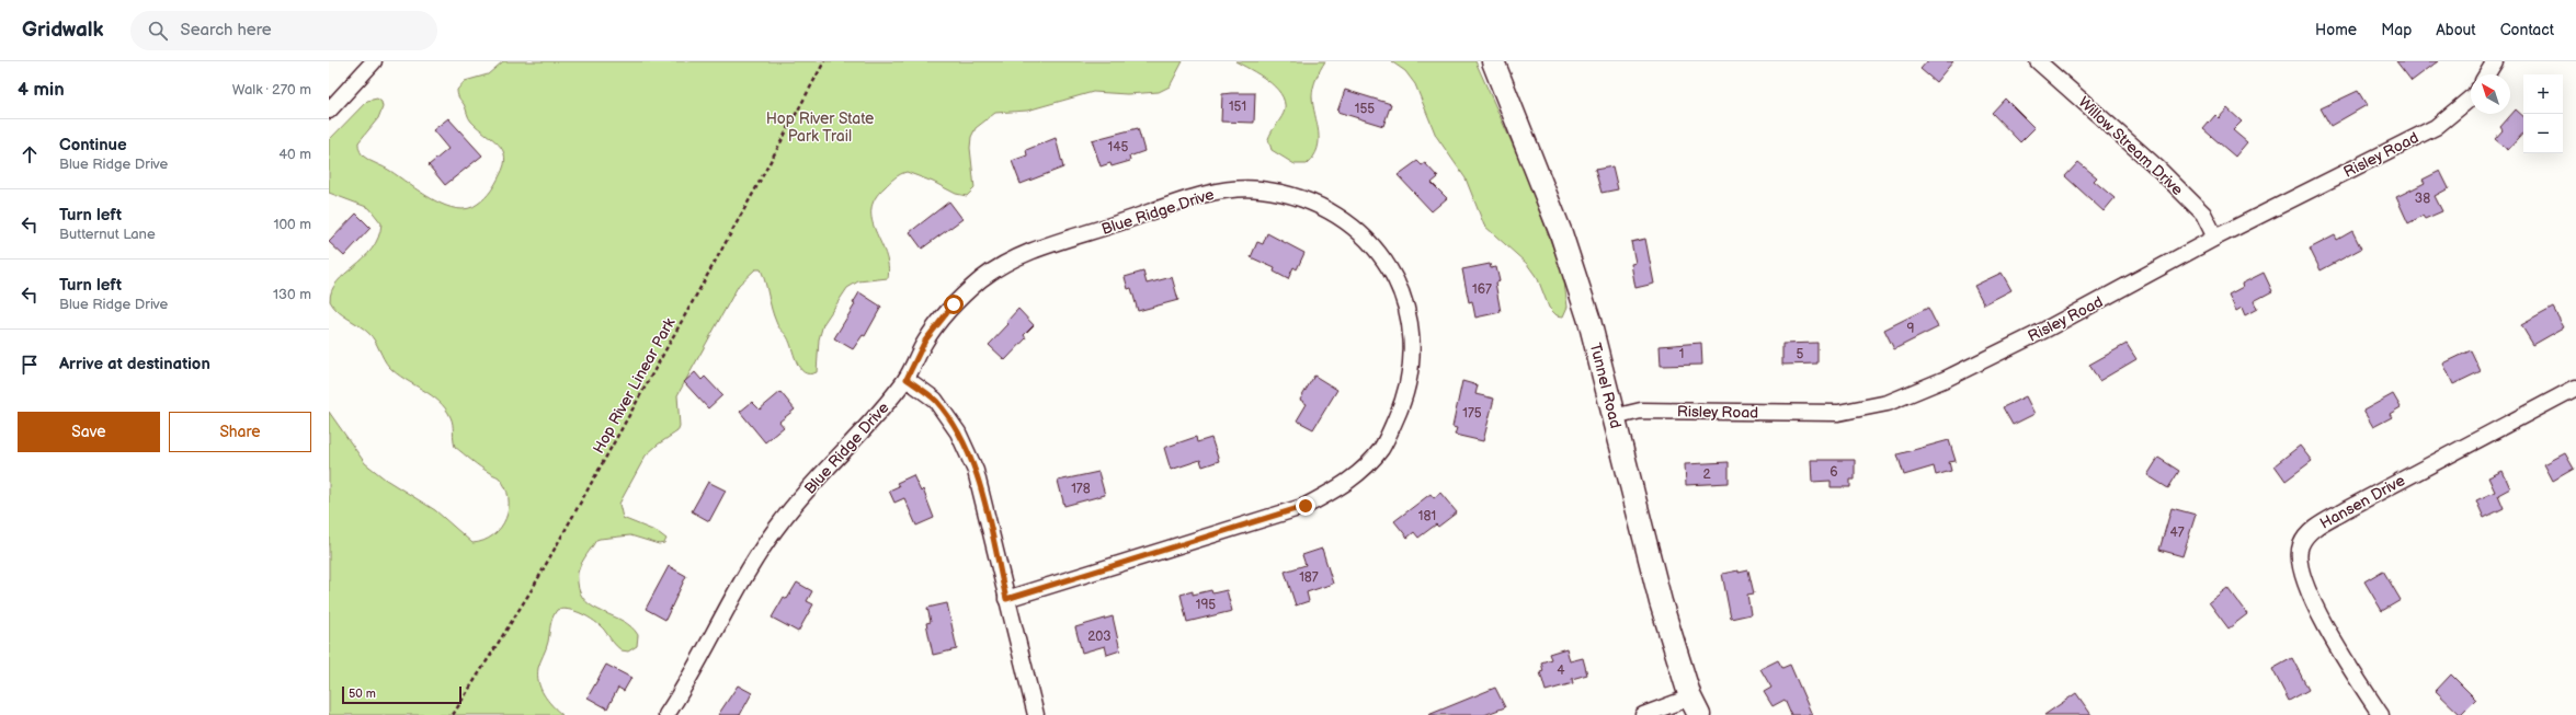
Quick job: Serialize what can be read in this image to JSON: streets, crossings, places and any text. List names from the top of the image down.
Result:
{
  "streets": {
    "main road": ["Tunnel Road"],
    "street": [
      "Willow Stream Drive",
      "Risley Road",
      "Blue Ridge Drive",
      "Hansen Drive"
    ],
    "path": ["Hop River Linear Park"]
  },
  "crossings": [
    ["Willow Stream Drive", "Risley Road"],
    ["Risley Road", "Tunnel Road"]
  ],
  "parks": ["Hop River State Park Trail"],
  "house_numbers": [
    "151",
    "155",
    "145",
    "38",
    "167",
    "9",
    "1",
    "5",
    "175",
    "6",
    "2",
    "178",
    "181",
    "47",
    "187",
    "195",
    "203",
    "4"
  ],
  "scale_bar": "50 m",
  "north": "top left",
  "page": {
    "header": "Gridwalk",
    "search": "Search here",
    "nav": [
      "Home",
      "Map",
      "About",
      "Contact"
    ],
    "heading": ["4 min", "Walk · 270 m"],
    "map_buttons": ["+", "−"],
    "list": [
      ["Continue", "Blue Ridge Drive", "40 m"],
      ["Turn left", "Butternut Lane", "100 m"],
      ["Turn left", "Blue Ridge Drive", "130 m"],
      "Arrive at destination"
    ],
    "buttons": ["Save", "Share"],
    "scale": "50 m"
  }
}
